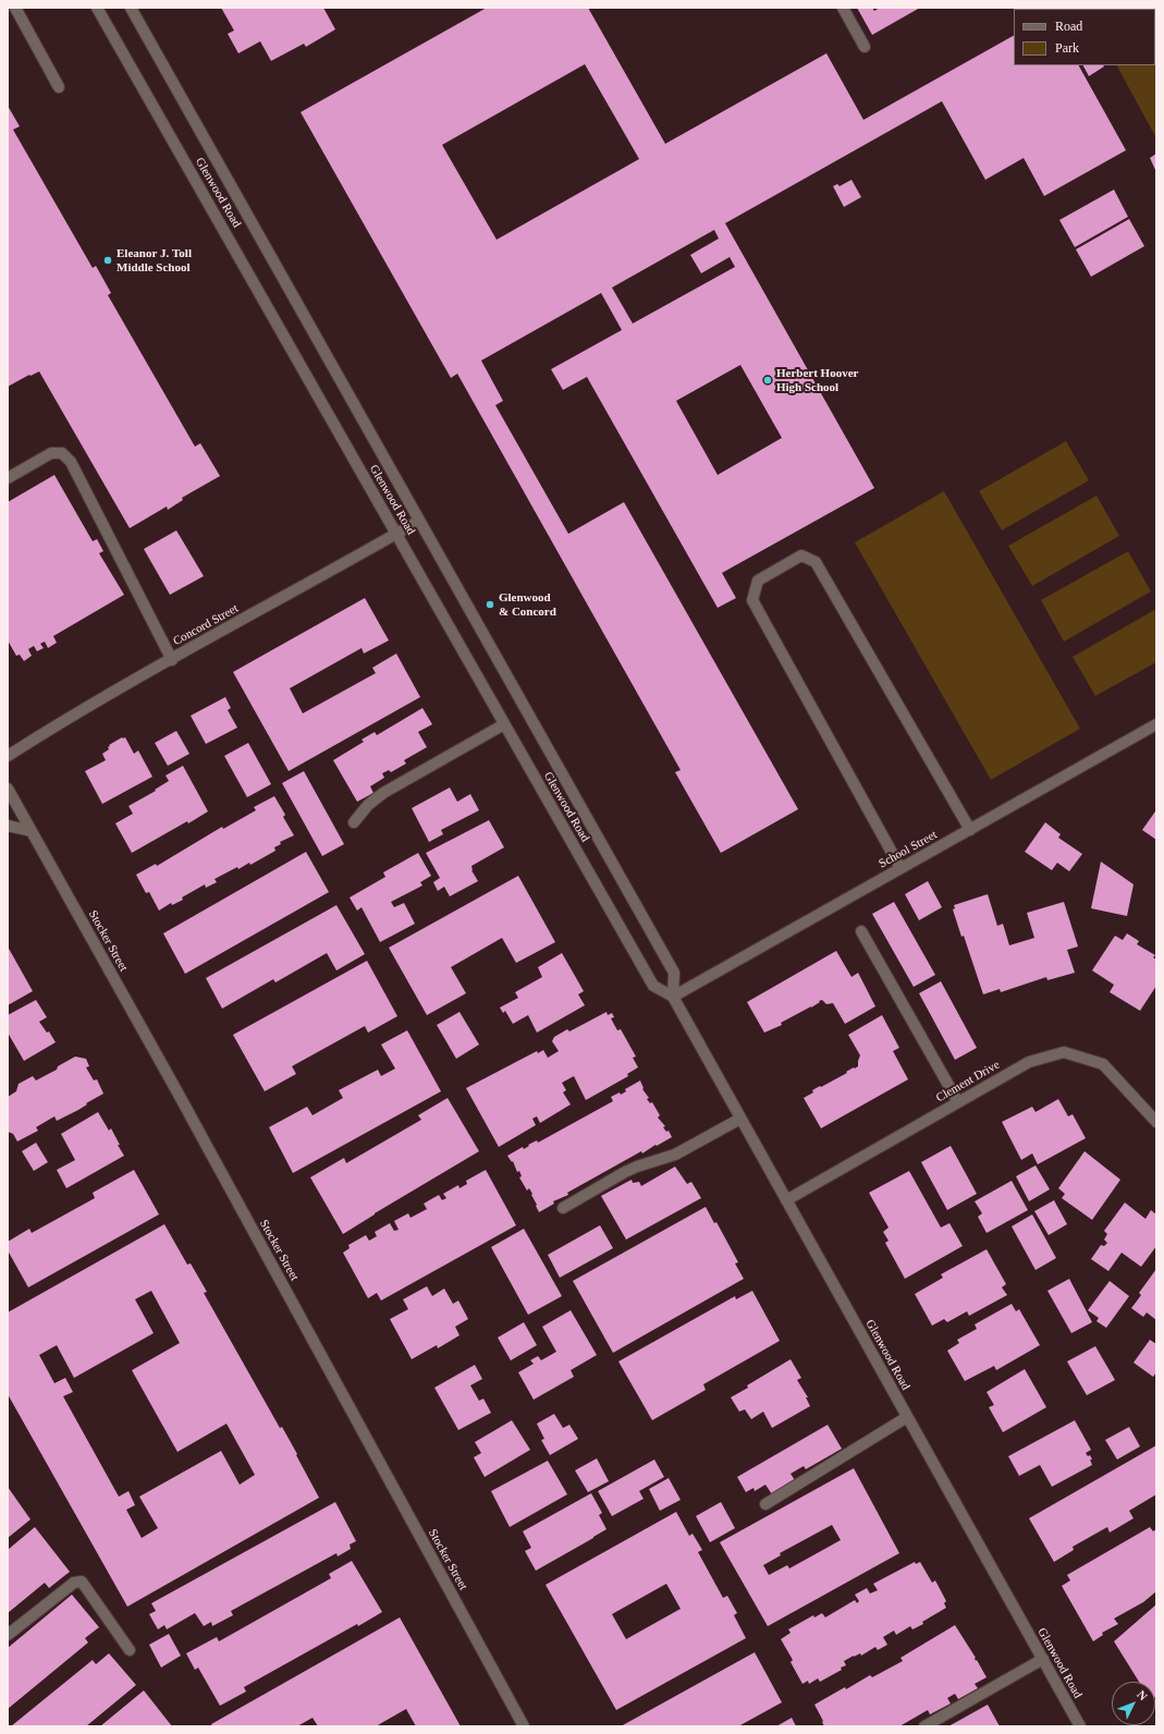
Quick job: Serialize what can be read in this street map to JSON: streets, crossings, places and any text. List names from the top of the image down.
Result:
{
  "streets": {
    "street": [
      "Glenwood Road",
      "Concord Street",
      "School Street",
      "Stocker Street",
      "Clement Drive"
    ]
  },
  "crossings": [
    ["Glenwood Road", "Concord Street"],
    ["Glenwood Road", "School Street"],
    ["Glenwood Road", "Clement Drive"]
  ],
  "places": ["Eleanor J. Toll Middle School", "Herbert Hoover High School", "Glenwood & Concord"],
  "legend": ["Road", "Park"],
  "north": "top right"
}
